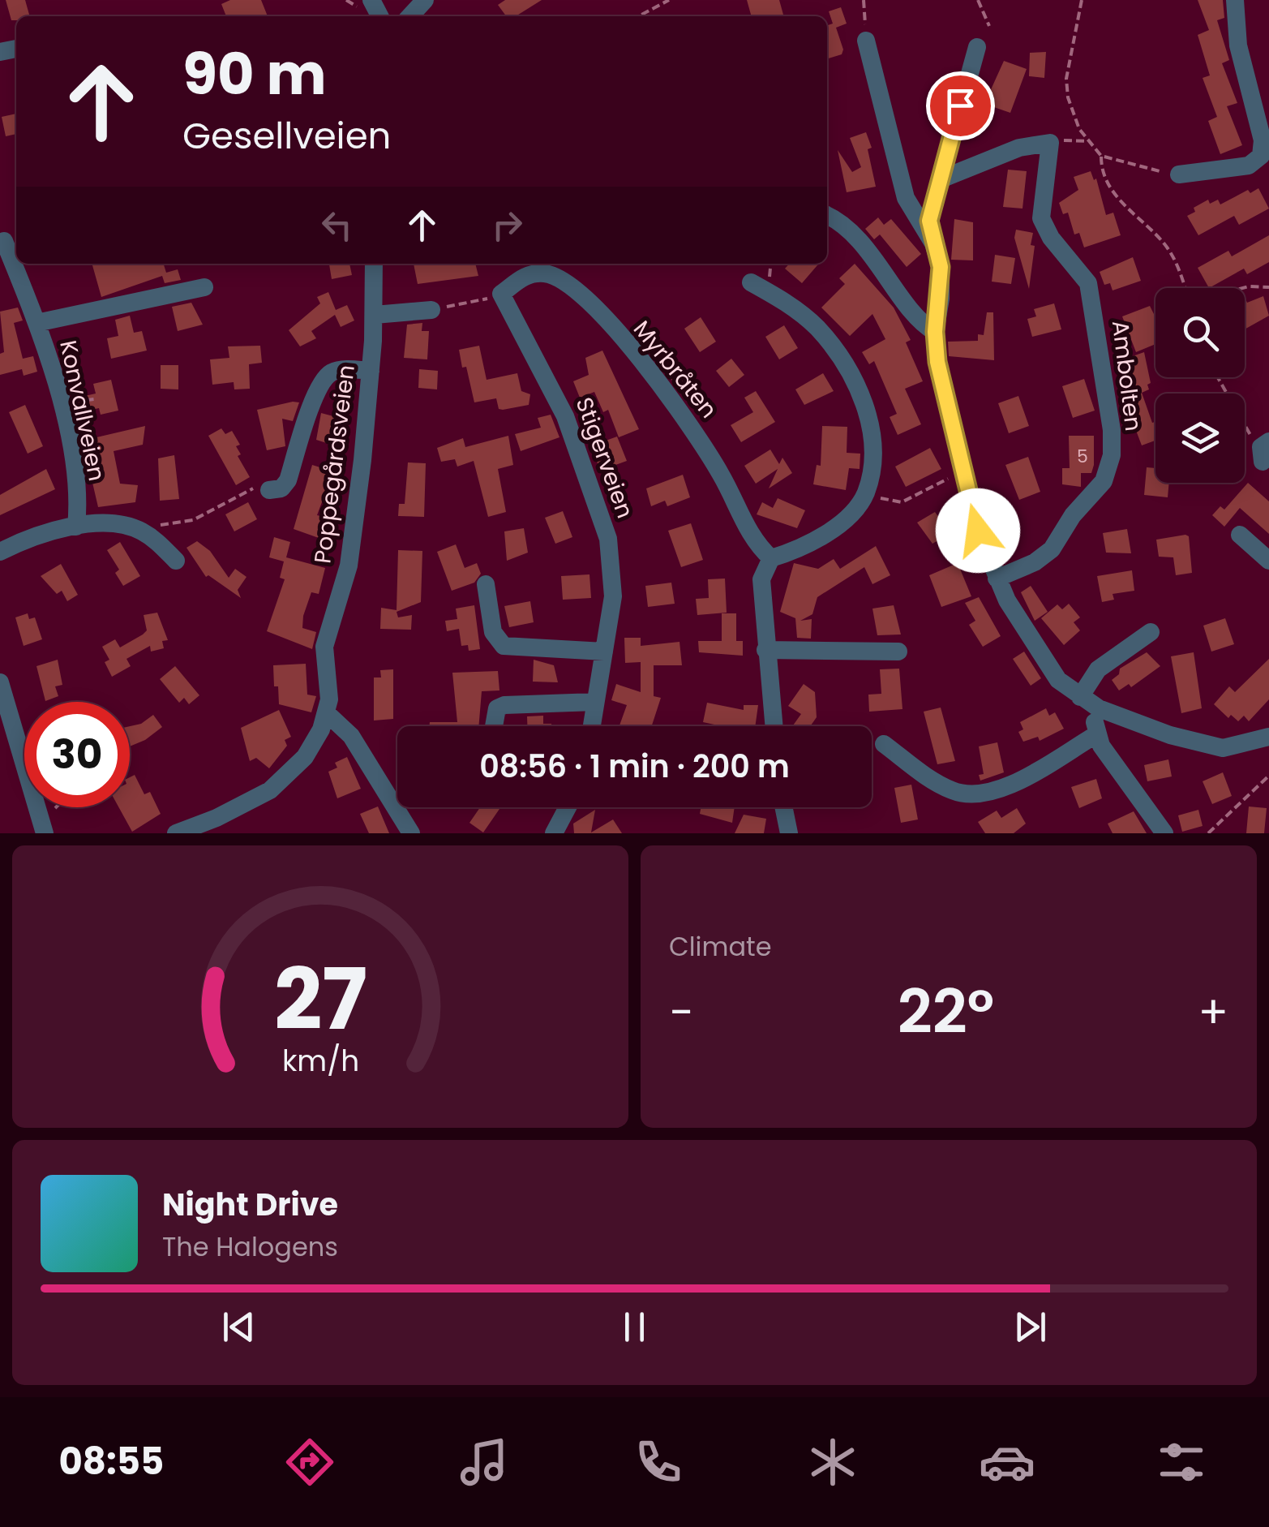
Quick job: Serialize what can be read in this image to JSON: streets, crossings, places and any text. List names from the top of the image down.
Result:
{
  "streets": {
    "street": [
      "Myrbråten",
      "Ambolten",
      "Konvallveien",
      "Stigerveien",
      "Poppegårdsveien"
    ]
  },
  "crossings": [
    ["Myrbråten", "Stigerveien"]
  ],
  "house_numbers": ["5"],
  "page": {
    "turn": ["90 m", "Gesellveien"],
    "limit": "30",
    "trip": "08:56 · 1 min · 200 m",
    "tile": "Climate",
    "heat": ["−", "22°", "+"],
    "song": ["Night Drive", "The Halogens"],
    "tabs": "08:55",
    "gauge": ["27", "km/h"]
  }
}
